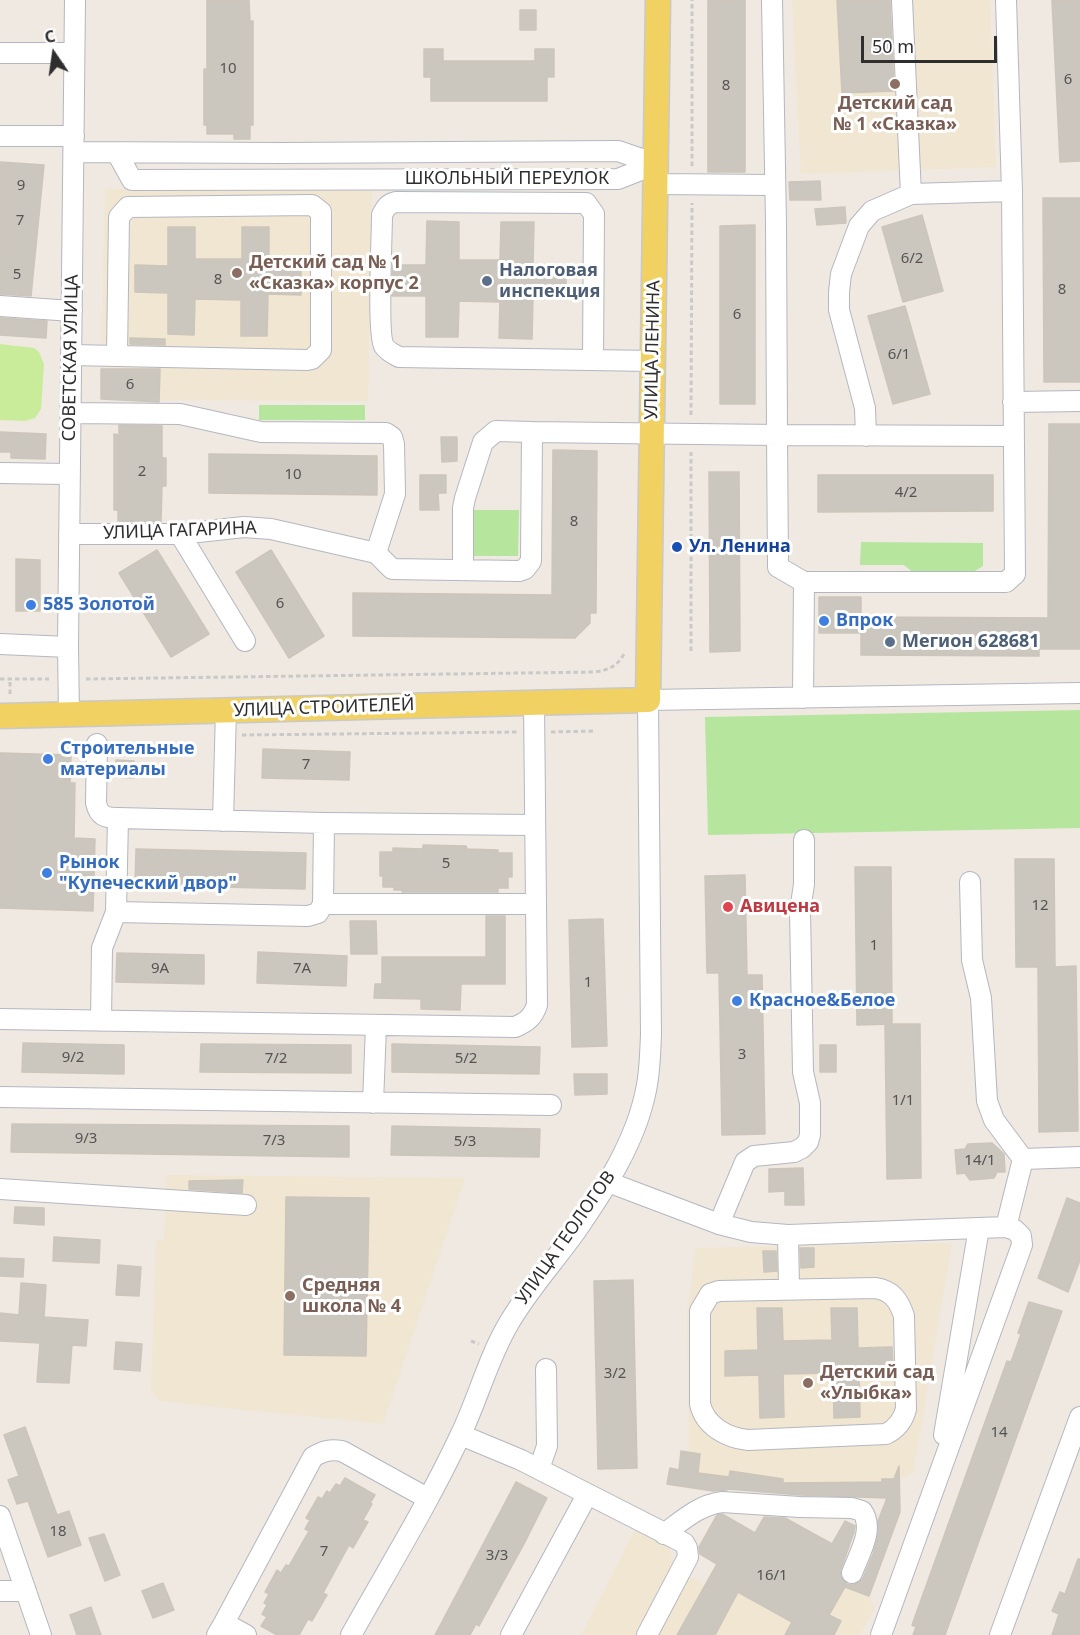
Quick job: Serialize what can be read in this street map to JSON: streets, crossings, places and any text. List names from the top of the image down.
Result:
{
  "streets": {
    "main road": ["УЛИЦА ЛЕНИНА", "УЛИЦА СТРОИТЕЛЕЙ"],
    "street": [
      "ШКОЛЬНЫЙ ПЕРЕУЛОК",
      "СОВЕТСКАЯ УЛИЦА",
      "УЛИЦА ГАГАРИНА",
      "УЛИЦА ГЕОЛОГОВ"
    ]
  },
  "crossings": [
    ["ШКОЛЬНЫЙ ПЕРЕУЛОК", "УЛИЦА ЛЕНИНА"],
    ["ШКОЛЬНЫЙ ПЕРЕУЛОК", "СОВЕТСКАЯ УЛИЦА"],
    ["УЛИЦА ЛЕНИНА", "УЛИЦА СТРОИТЕЛЕЙ"],
    ["УЛИЦА ЛЕНИНА", "УЛИЦА ГЕОЛОГОВ"],
    ["СОВЕТСКАЯ УЛИЦА", "УЛИЦА ГАГАРИНА"],
    ["СОВЕТСКАЯ УЛИЦА", "УЛИЦА СТРОИТЕЛЕЙ"],
    ["УЛИЦА СТРОИТЕЛЕЙ", "УЛИЦА ГЕОЛОГОВ"]
  ],
  "places": [
    "Детский сад № 1 «Сказка»",
    "Детский сад № 1 «Сказка» корпус 2",
    "Налоговая инспекция",
    "Ул. Ленина",
    "585 Золотой",
    "Впрок",
    "Мегион 628681",
    "Строительные материалы",
    "Рынок \"Купеческий двор\"",
    "Авицена",
    "Красное&Белое",
    "Средняя школа № 4",
    "Детский сад «Улыбка»"
  ],
  "house_numbers": [
    "10",
    "6",
    "8",
    "9",
    "7",
    "6/2",
    "5",
    "8",
    "8",
    "6",
    "6/1",
    "6",
    "2",
    "10",
    "4/2",
    "8",
    "6",
    "7",
    "5",
    "12",
    "1",
    "9А",
    "7А",
    "1",
    "3",
    "9/2",
    "7/2",
    "5/2",
    "1/1",
    "9/3",
    "7/3",
    "5/3",
    "14/1",
    "3/2",
    "14",
    "18",
    "7",
    "3/3",
    "16/1"
  ],
  "scale_bar": "50 m",
  "north": "top"
}
